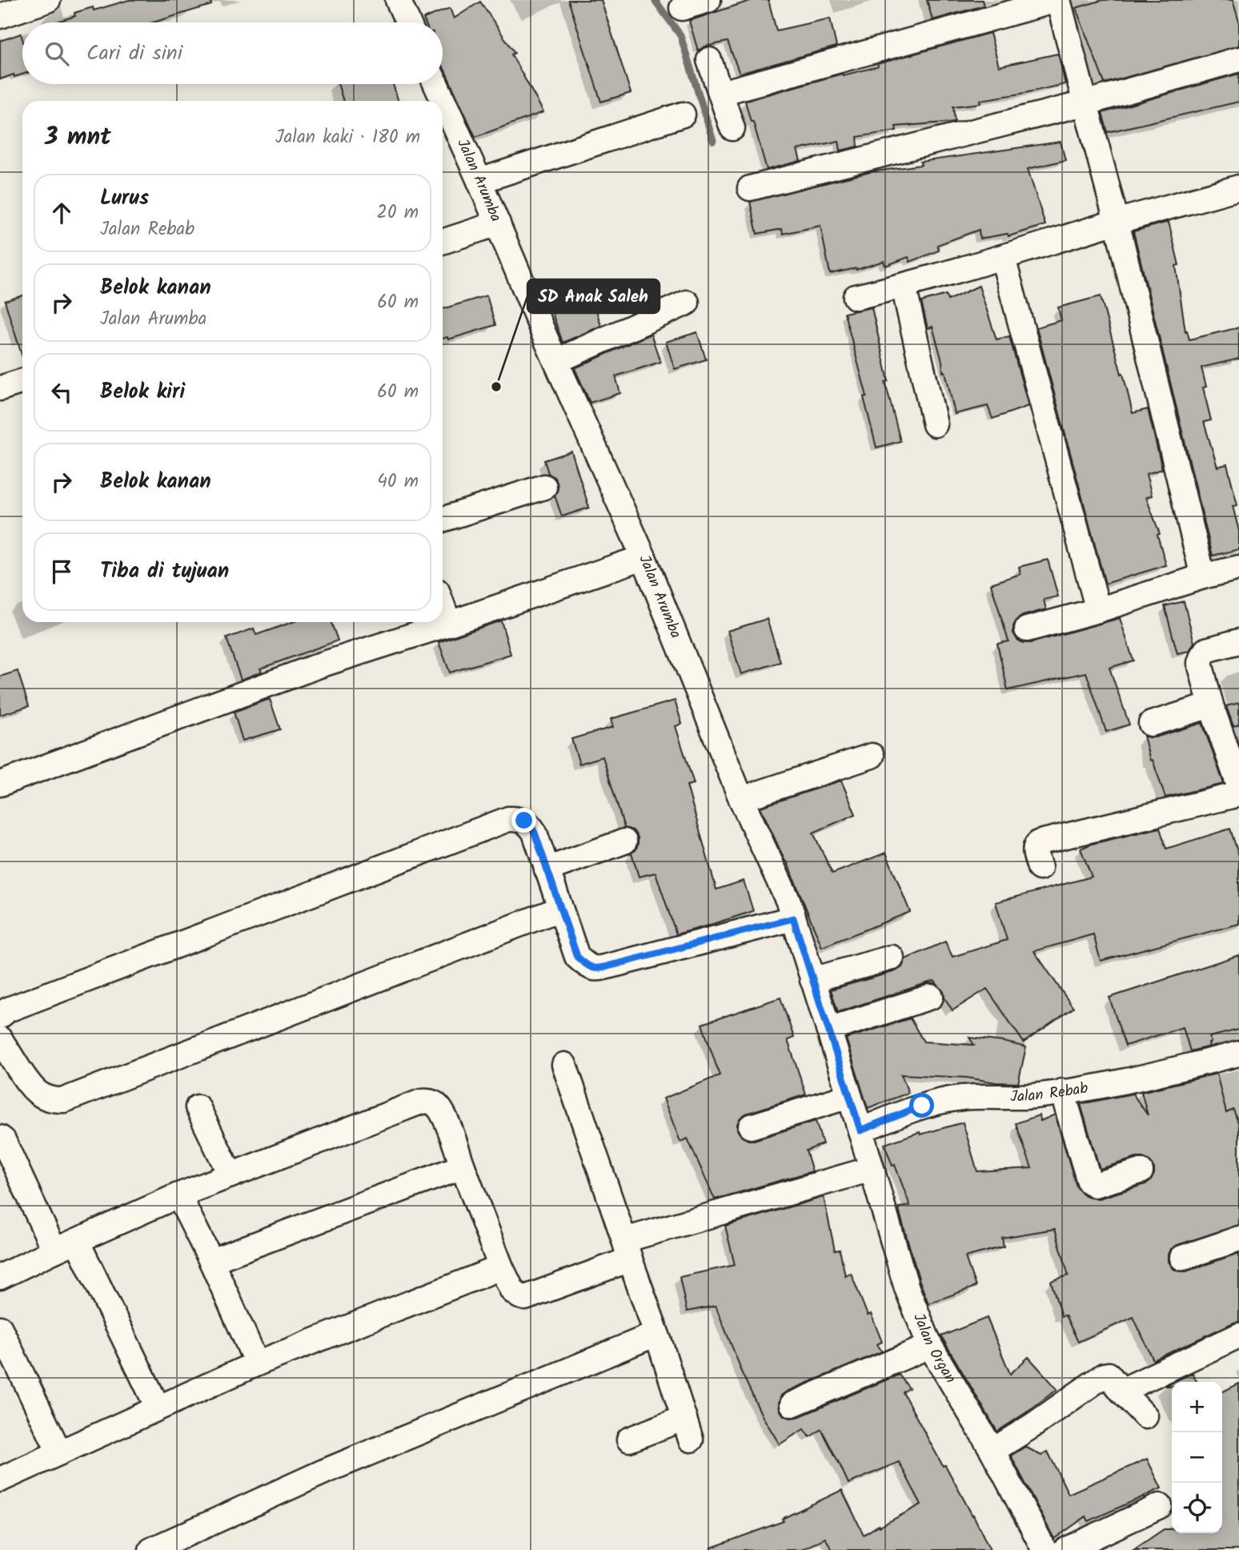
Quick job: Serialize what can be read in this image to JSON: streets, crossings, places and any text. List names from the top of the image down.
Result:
{
  "streets": {
    "street": ["Jalan Arumba", "Jalan Rebab", "Jalan Organ"]
  },
  "crossings": [
    ["Jalan Arumba", "Jalan Rebab"],
    ["Jalan Arumba", "Jalan Organ"],
    ["Jalan Rebab", "Jalan Organ"]
  ],
  "places": ["SD Anak Saleh"],
  "page": {
    "search": "Cari di sini",
    "heading": ["3 mnt", "Jalan kaki · 180 m"],
    "list": [
      ["Lurus", "Jalan Rebab", "20 m"],
      ["Belok kanan", "Jalan Arumba", "60 m"],
      ["Belok kiri", "60 m"],
      ["Belok kanan", "40 m"],
      "Tiba di tujuan"
    ],
    "map_buttons": ["+", "−"]
  }
}
